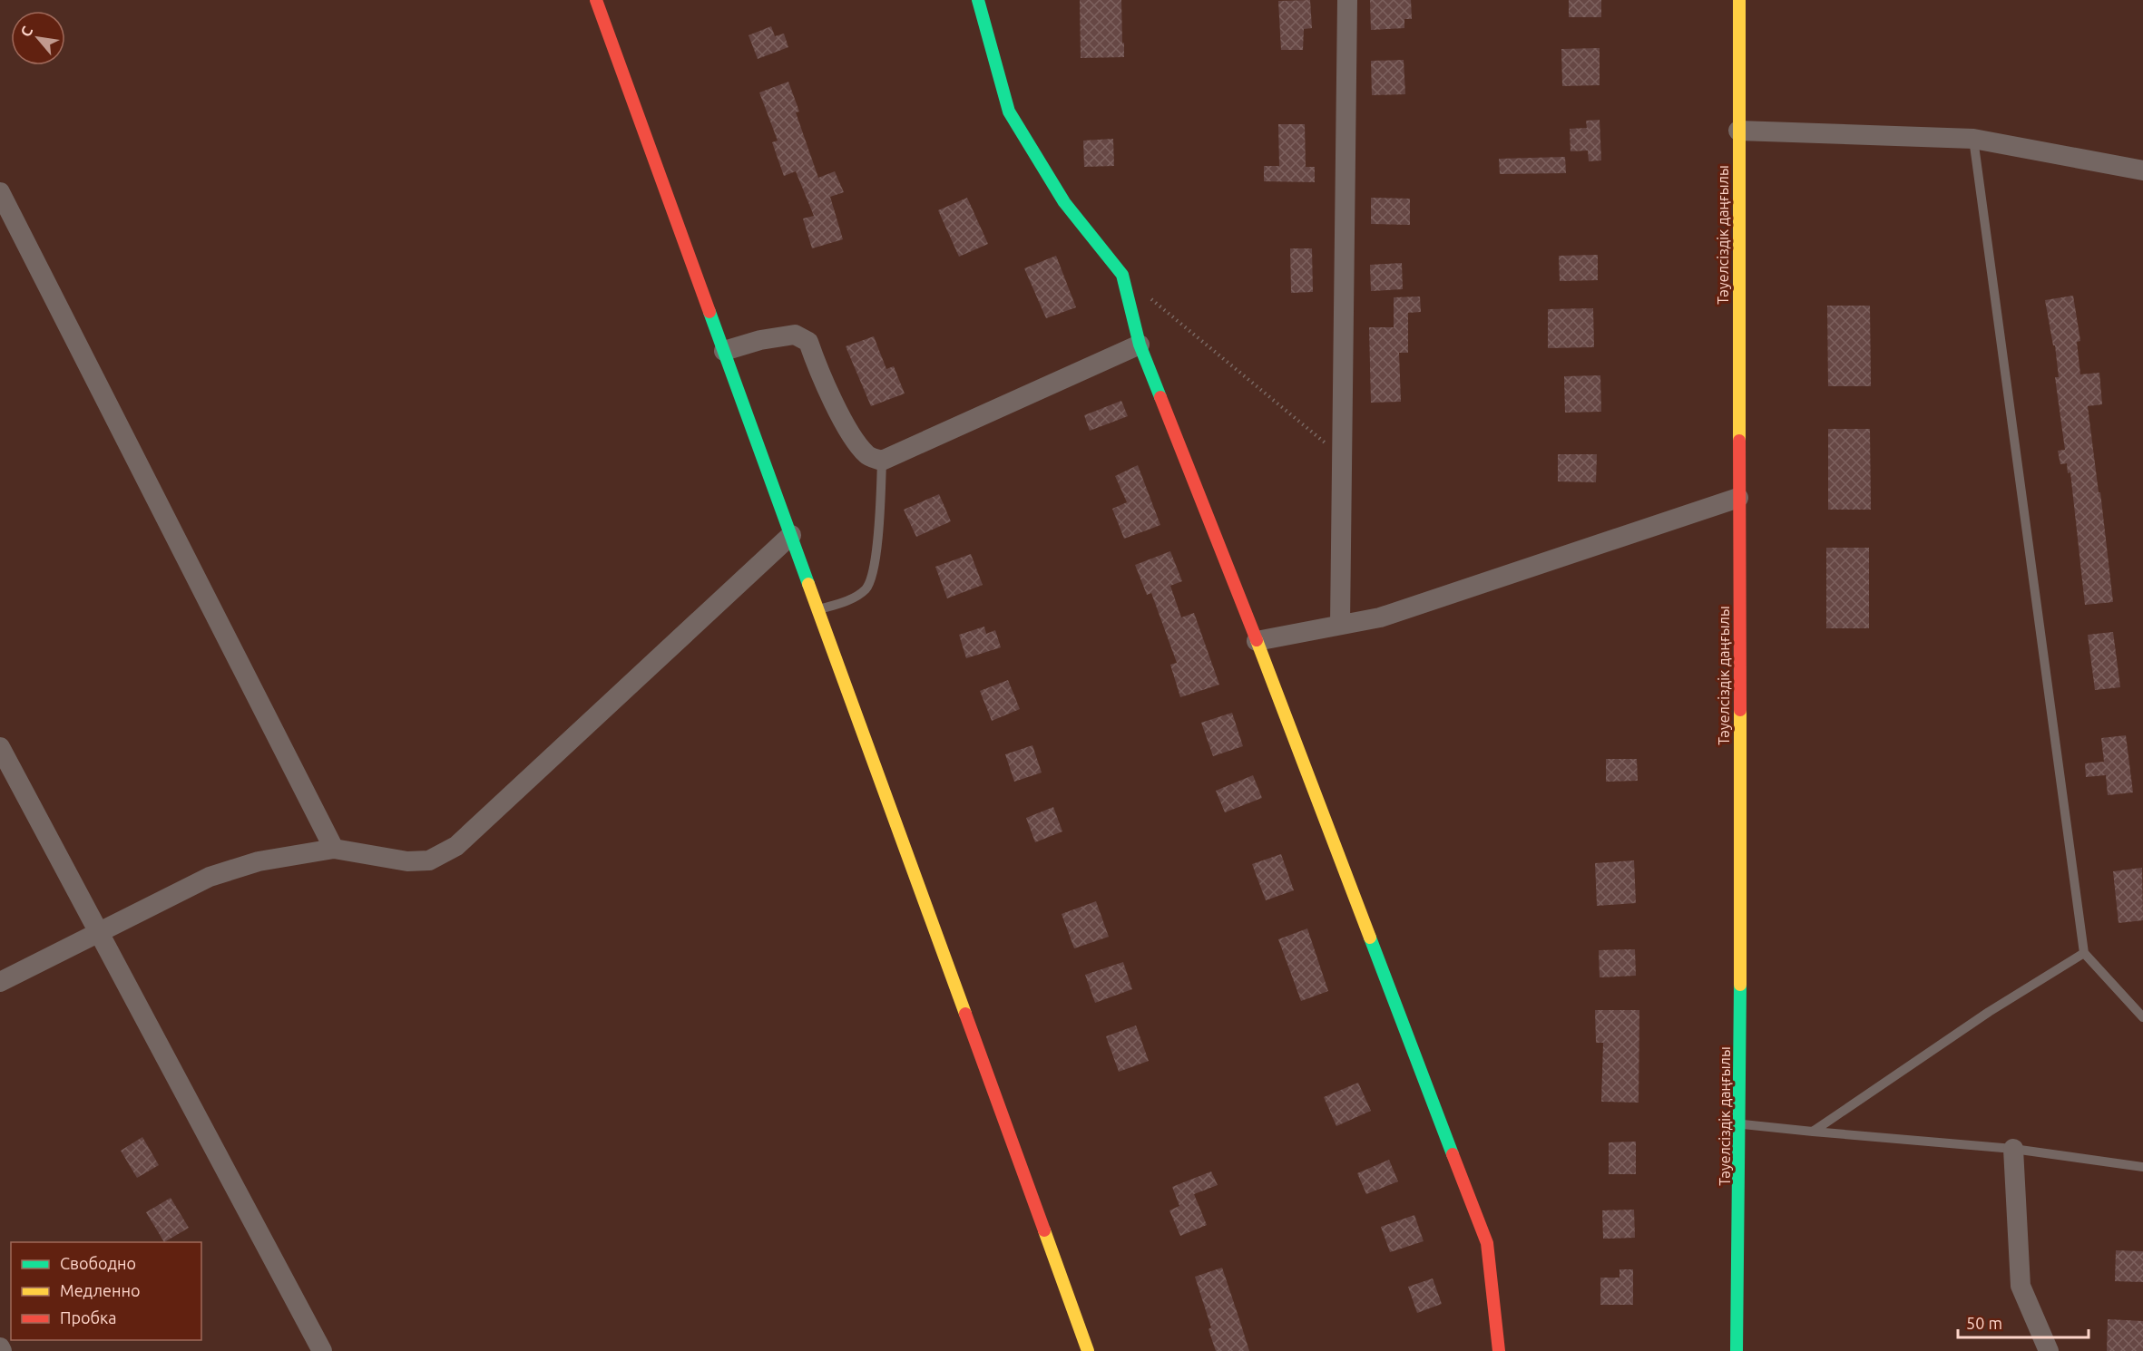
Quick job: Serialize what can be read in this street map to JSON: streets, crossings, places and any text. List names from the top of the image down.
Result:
{
  "streets": {
    "street": ["Тәуелсіздік даңғылы"]
  },
  "legend": ["Свободно", "Медленно", "Пробка"],
  "scale_bar": "50 m",
  "north": "top left"
}
